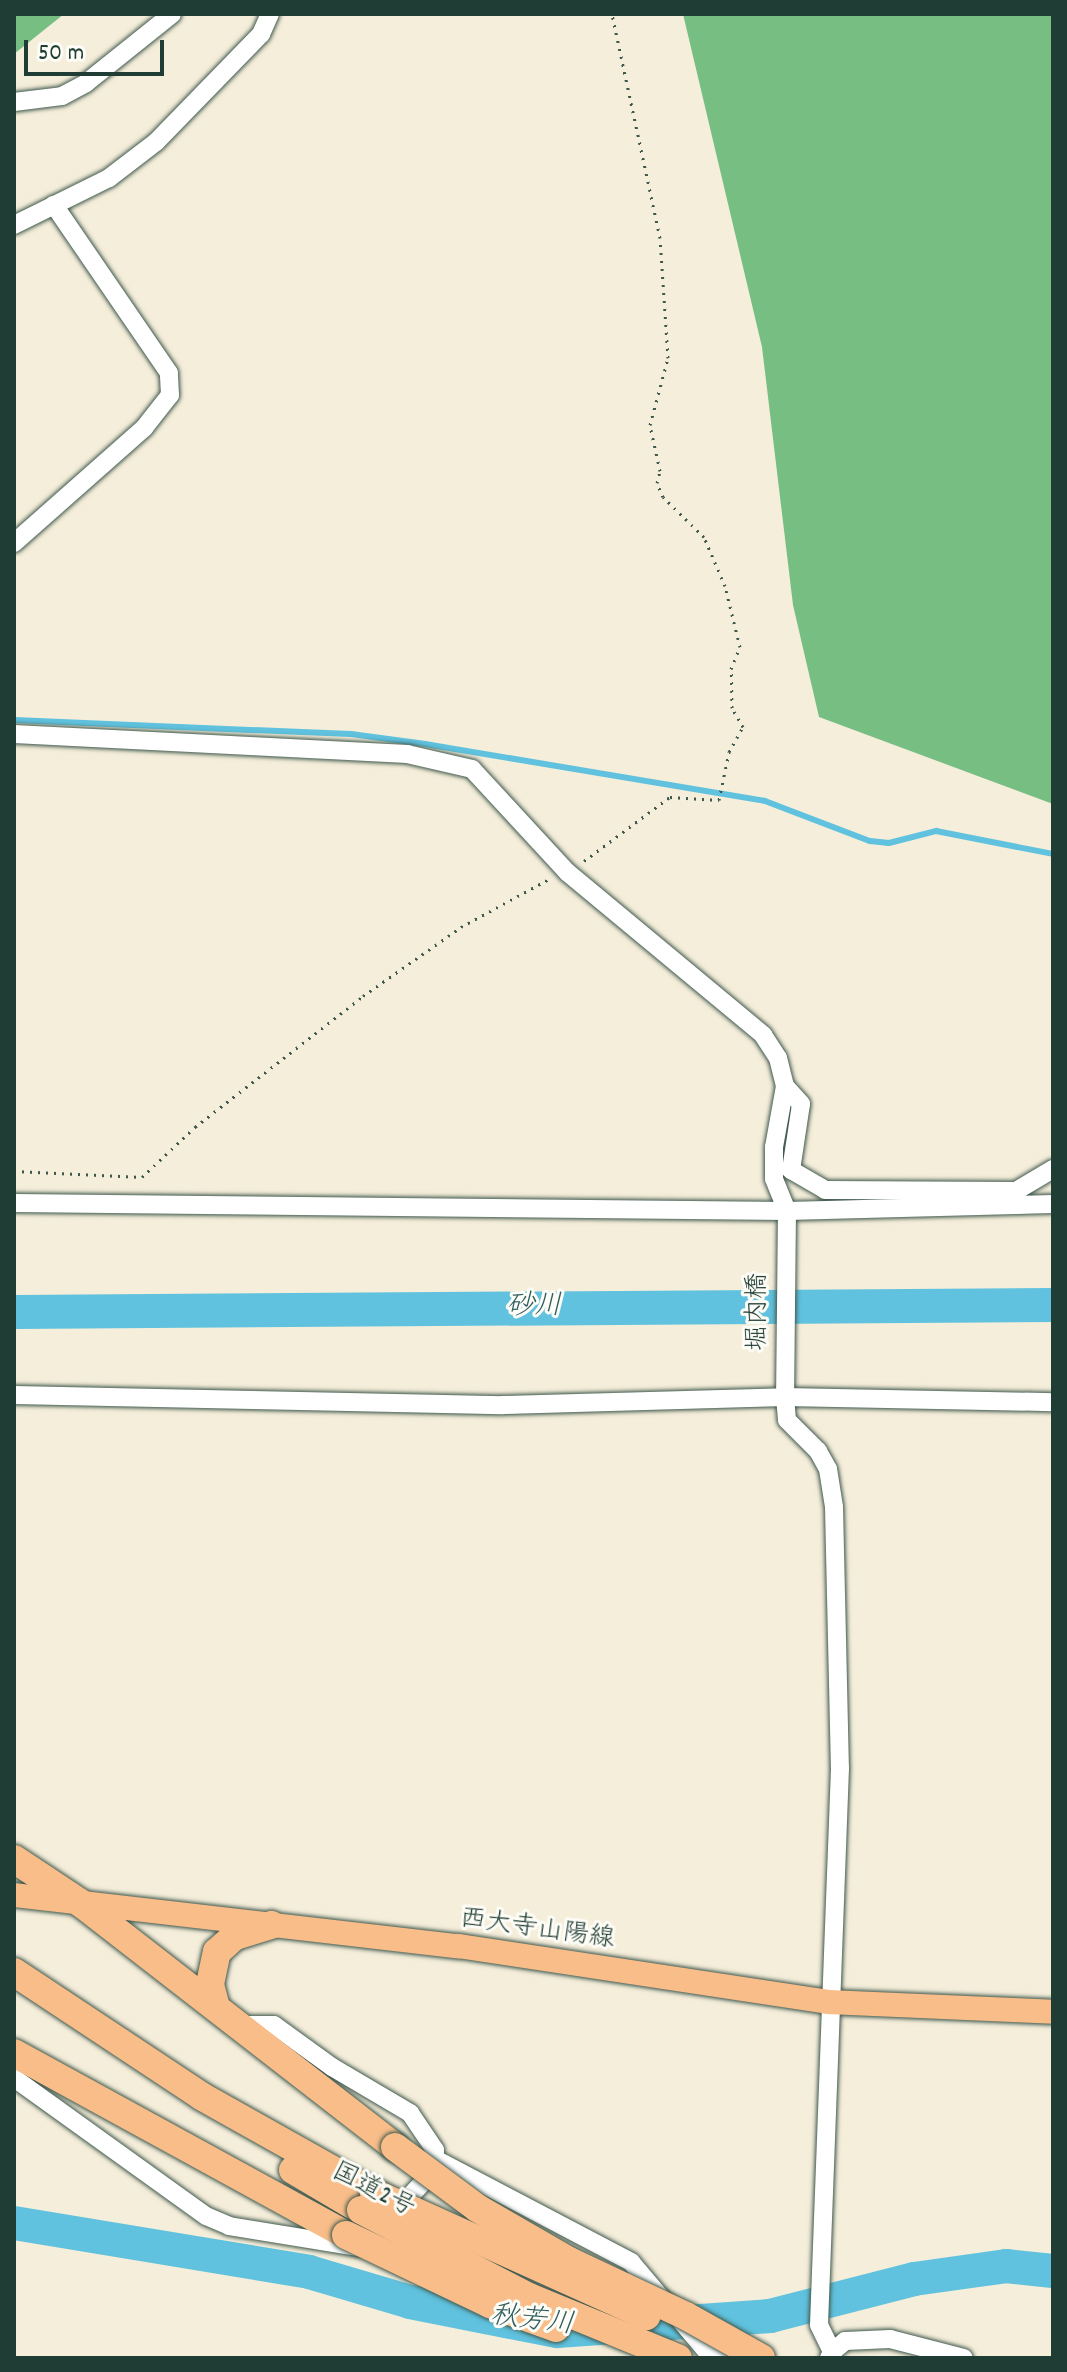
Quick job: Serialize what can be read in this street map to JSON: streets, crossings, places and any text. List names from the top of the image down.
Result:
{
  "streets": {
    "highway": ["国道2号"],
    "main road": ["西大寺山陽線"],
    "street": ["堀内橋"]
  },
  "crossings": [
    ["西大寺山陽線", "国道2号"]
  ],
  "water": ["砂川", "秋芳川"],
  "scale_bar": "50 m"
}
